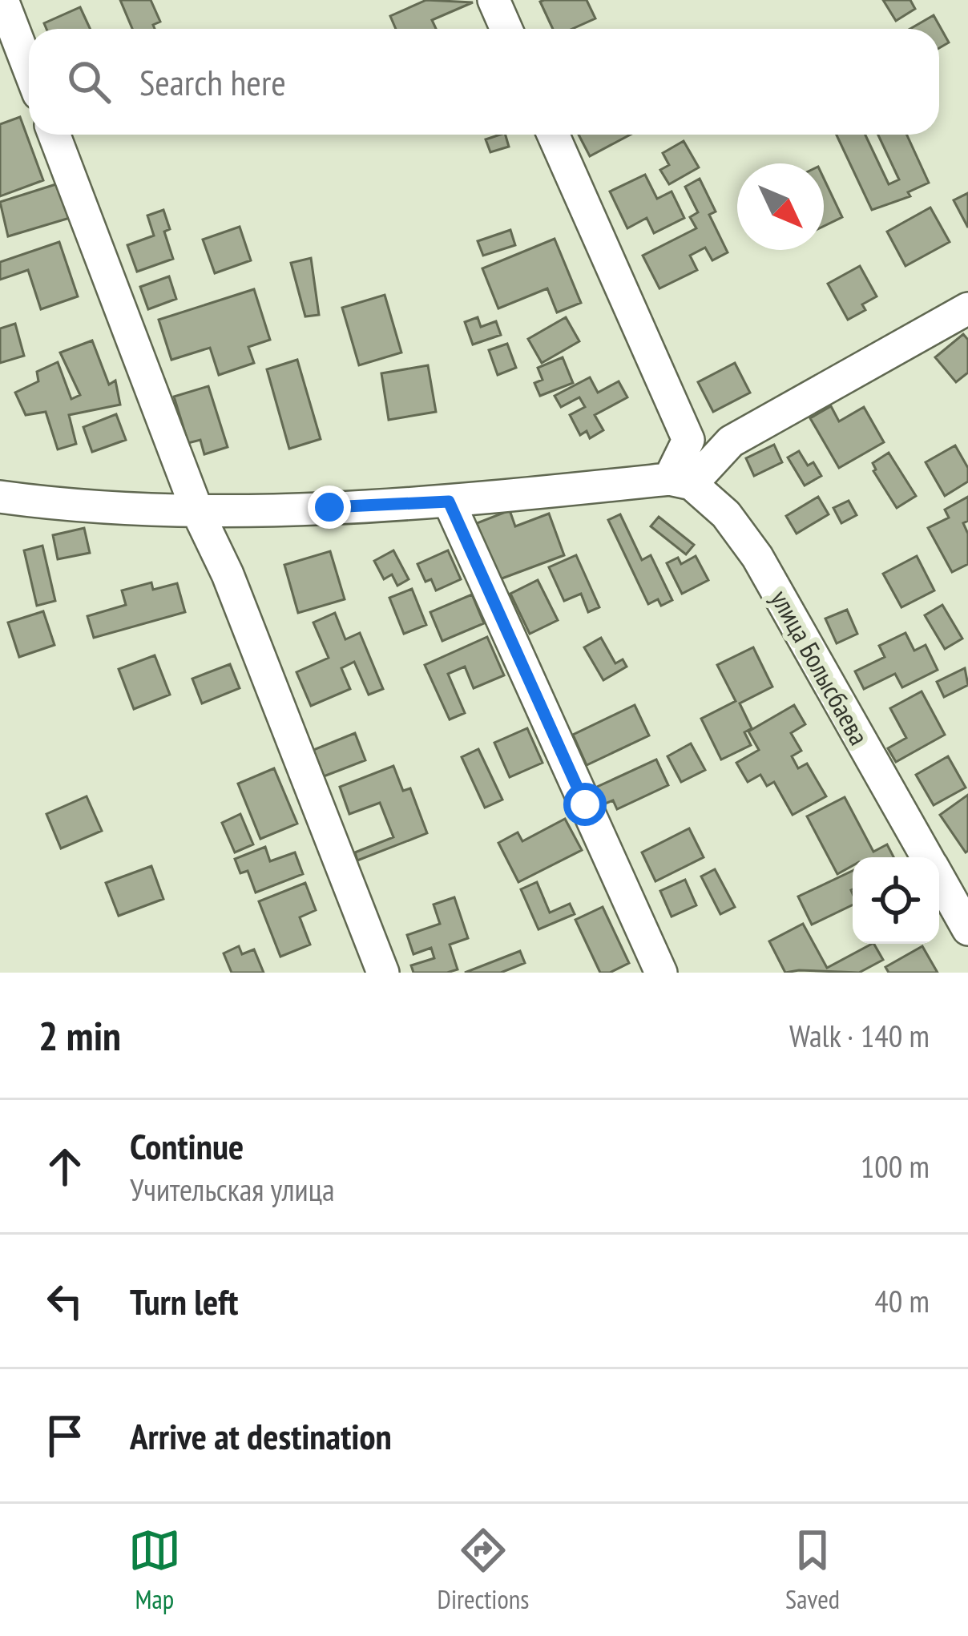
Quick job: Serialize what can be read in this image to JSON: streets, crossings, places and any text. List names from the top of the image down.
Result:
{
  "streets": {
    "street": ["улица Болысбаева"]
  },
  "north": "bottom right",
  "page": {
    "search": "Search here",
    "heading": ["2 min", "Walk · 140 m"],
    "list": [
      ["Continue", "Учительская улица", "100 m"],
      ["Turn left", "40 m"],
      "Arrive at destination"
    ],
    "nav": ["Map", "Directions", "Saved"]
  }
}
